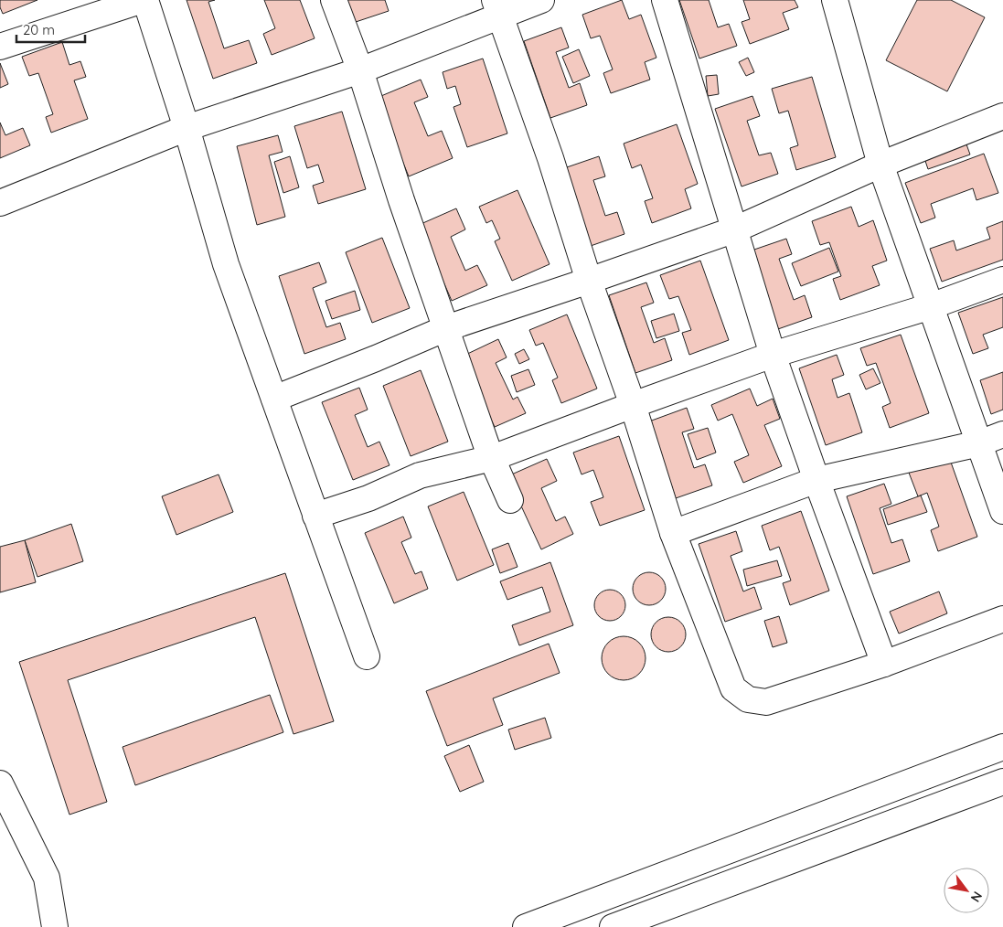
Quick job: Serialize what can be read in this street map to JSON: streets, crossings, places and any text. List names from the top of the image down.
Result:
{
  "scale_bar": "20 m",
  "north": "bottom right"
}
